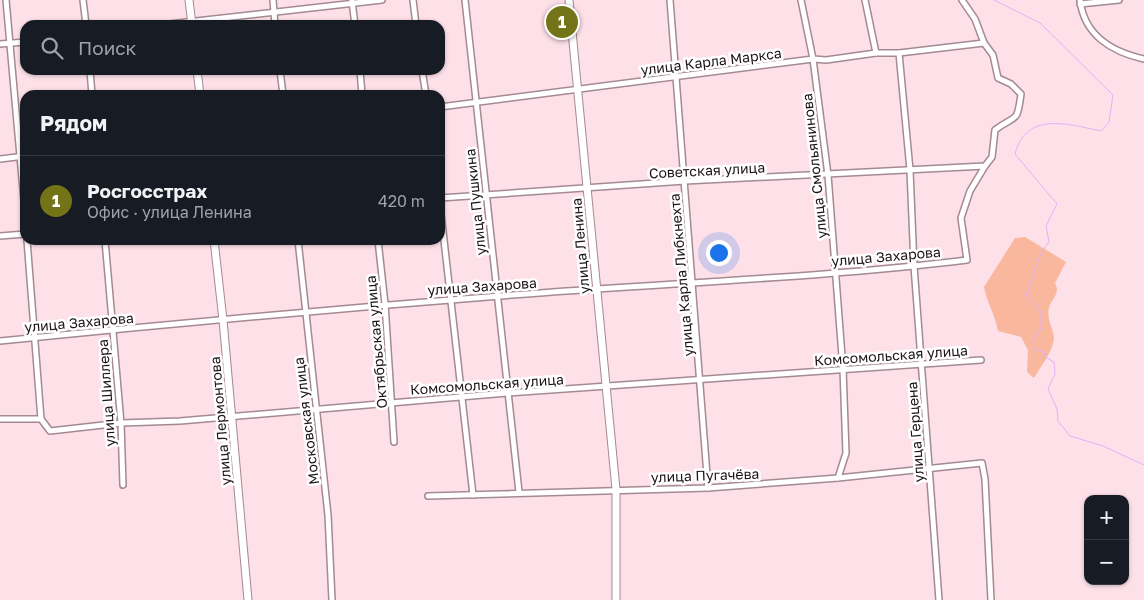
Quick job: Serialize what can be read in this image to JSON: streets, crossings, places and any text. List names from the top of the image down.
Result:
{
  "streets": {
    "street": [
      "улица Карла Маркса",
      "улица Смольянинова",
      "Советская улица",
      "улица Пушкина",
      "улица Ленина",
      "улица Захарова",
      "улица Карла Либкнехта",
      "Октябрьская улица",
      "Комсомольская улица",
      "улица Шиллера",
      "улица Лермонтова",
      "Московская улица",
      "улица Герцена",
      "улица Пугачёва"
    ]
  },
  "crossings": [
    ["улица Карла Маркса", "улица Смольянинова"],
    ["улица Карла Маркса", "улица Пушкина"],
    ["улица Карла Маркса", "улица Ленина"],
    ["улица Карла Маркса", "улица Карла Либкнехта"],
    ["улица Карла Маркса", "улица Герцена"],
    ["улица Смольянинова", "Советская улица"],
    ["улица Смольянинова", "улица Захарова"],
    ["улица Смольянинова", "Комсомольская улица"],
    ["улица Смольянинова", "улица Пугачёва"],
    ["Советская улица", "улица Пушкина"],
    ["Советская улица", "улица Ленина"],
    ["Советская улица", "улица Захарова"],
    ["Советская улица", "улица Карла Либкнехта"],
    ["Советская улица", "улица Герцена"],
    ["улица Пушкина", "улица Захарова"],
    ["улица Пушкина", "Комсомольская улица"],
    ["улица Пушкина", "улица Пугачёва"],
    ["улица Ленина", "улица Захарова"],
    ["улица Ленина", "Комсомольская улица"],
    ["улица Ленина", "улица Пугачёва"],
    ["улица Захарова", "улица Карла Либкнехта"],
    ["улица Захарова", "Октябрьская улица"],
    ["улица Захарова", "улица Шиллера"],
    ["улица Захарова", "улица Лермонтова"],
    ["улица Захарова", "Московская улица"],
    ["улица Захарова", "улица Герцена"],
    ["улица Карла Либкнехта", "Комсомольская улица"],
    ["улица Карла Либкнехта", "улица Пугачёва"],
    ["Октябрьская улица", "Комсомольская улица"],
    ["Комсомольская улица", "улица Шиллера"],
    ["Комсомольская улица", "улица Лермонтова"],
    ["Комсомольская улица", "Московская улица"],
    ["Комсомольская улица", "улица Герцена"],
    ["улица Герцена", "улица Пугачёва"]
  ],
  "page": {
    "pins": "1",
    "search": "Поиск",
    "heading": "Рядом",
    "list": [
      {
        "mark": "1",
        "name": "Росгосстрах",
        "note": "Офис · улица Ленина",
        "value": "420 m"
      }
    ],
    "map_buttons": ["+", "−"]
  }
}
